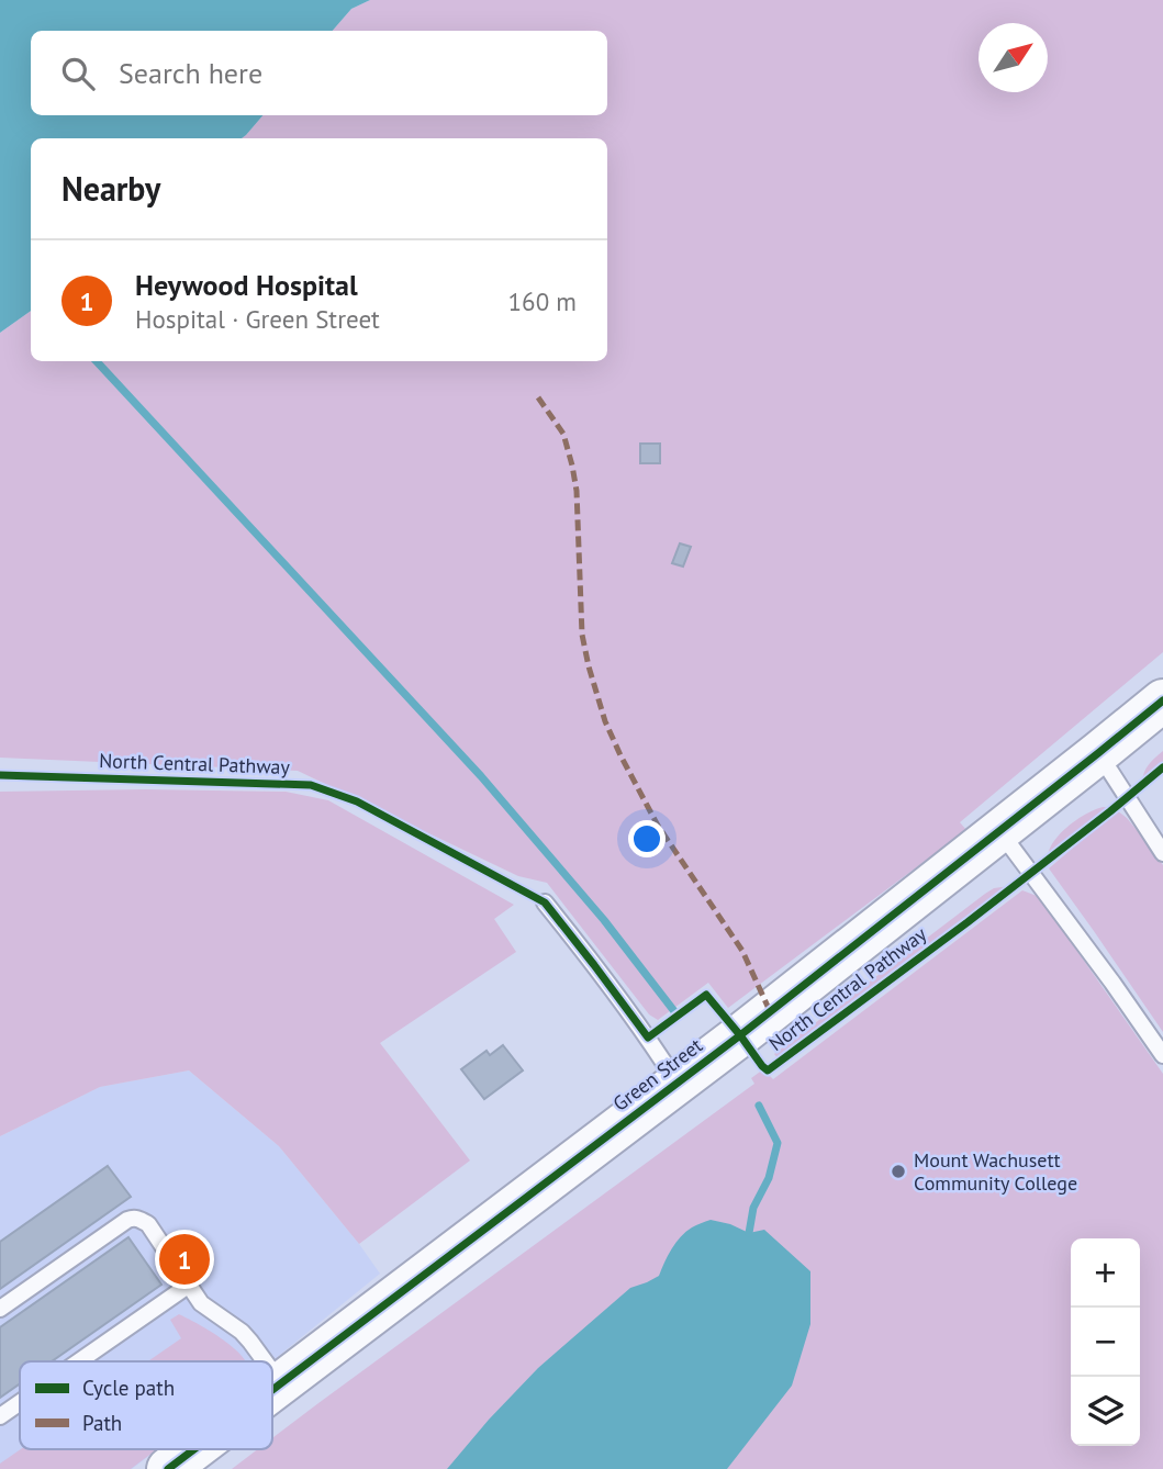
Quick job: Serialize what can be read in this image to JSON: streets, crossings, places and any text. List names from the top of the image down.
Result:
{
  "streets": {
    "street": ["Green Street"],
    "cycle path": ["North Central Pathway"]
  },
  "places": ["Mount Wachusett Community College"],
  "legend": ["Cycle path", "Path"],
  "north": "top right",
  "page": {
    "search": "Search here",
    "heading": "Nearby",
    "list": [
      {
        "mark": "1",
        "name": "Heywood Hospital",
        "note": "Hospital · Green Street",
        "value": "160 m"
      }
    ],
    "pins": "1",
    "map_buttons": ["+", "−"]
  }
}
